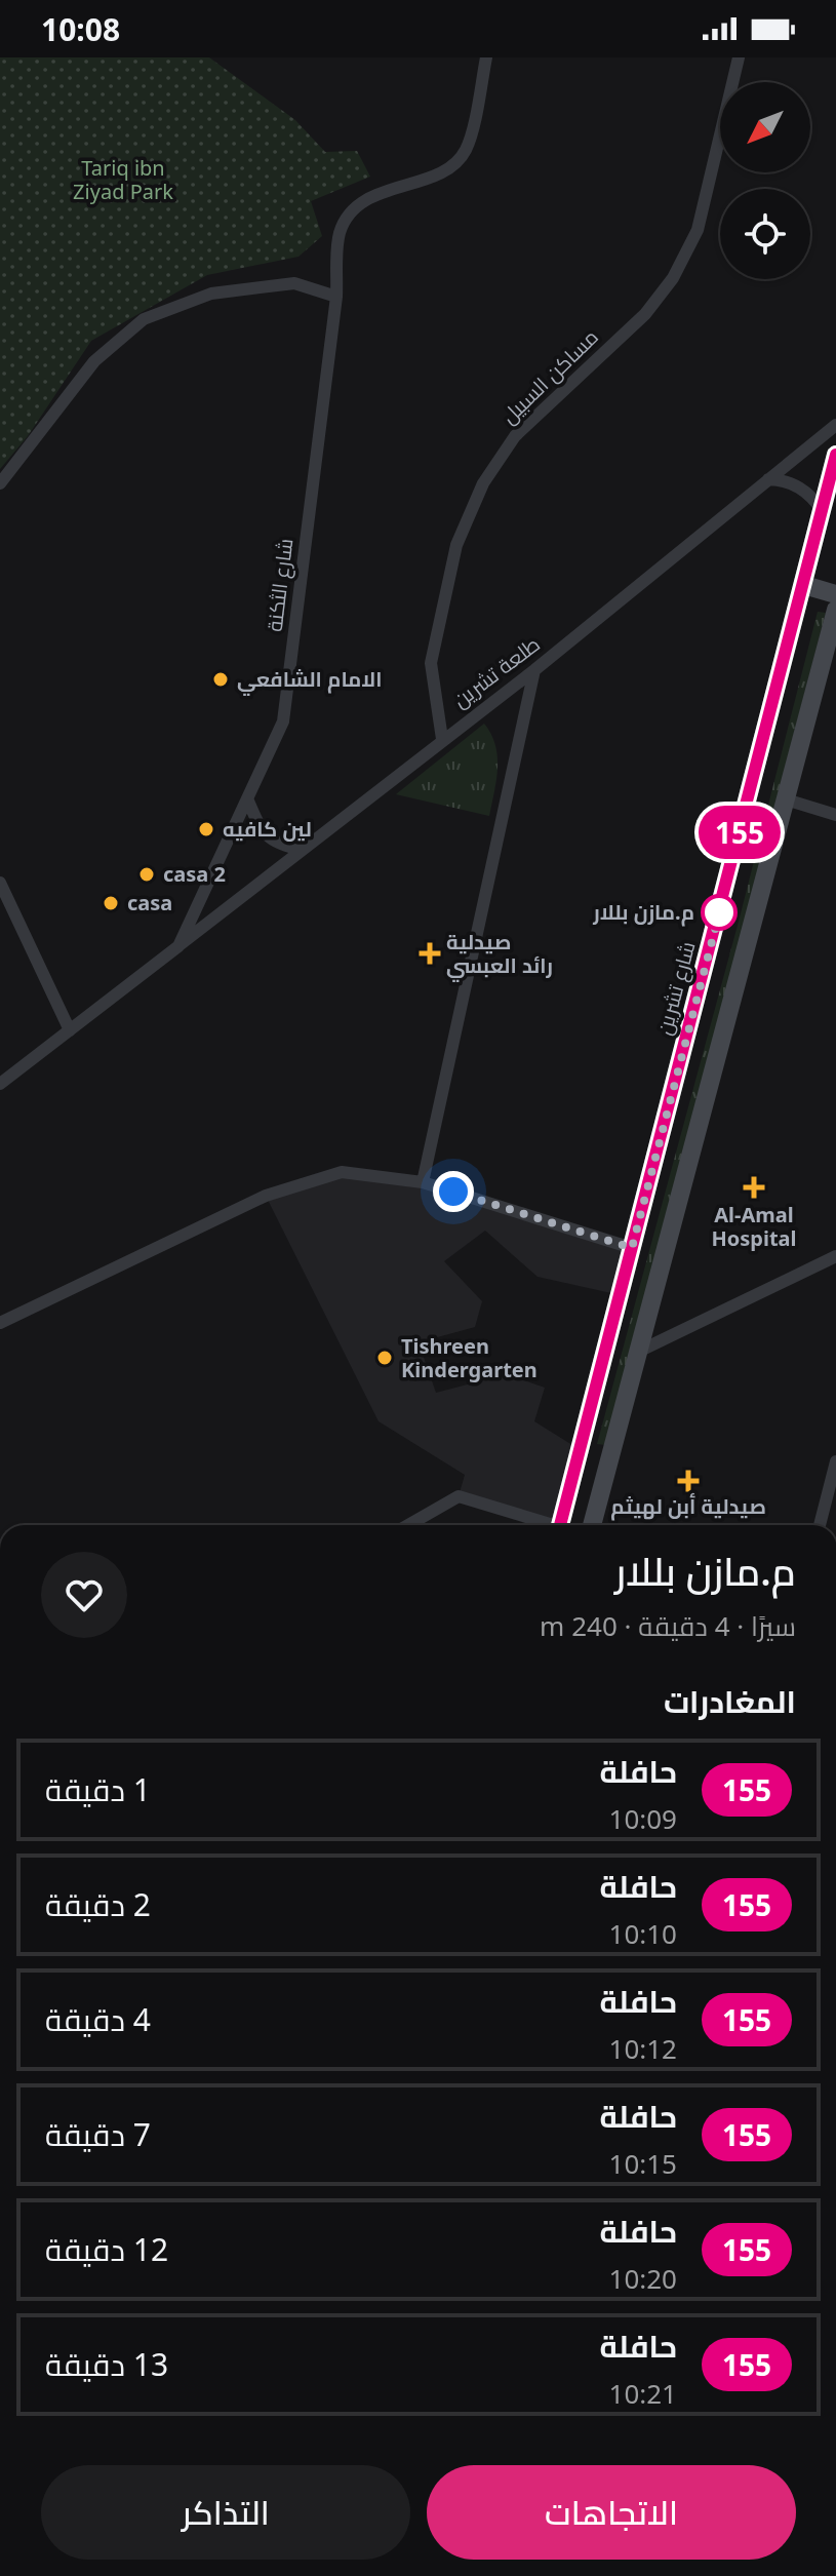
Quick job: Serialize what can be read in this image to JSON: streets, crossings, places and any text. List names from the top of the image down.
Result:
{
  "streets": {
    "main road": ["شارع تشرين"],
    "street": ["مساكن السبيل", "شارع الثكنة", "طلعة تشرين"]
  },
  "crossings": [
    ["مساكن السبيل", "طلعة تشرين"],
    ["شارع الثكنة", "طلعة تشرين"]
  ],
  "parks": ["Tariq ibn Ziyad Park"],
  "places": {
    "other": [
      "الامام الشافعي",
      "لين كافيه",
      "casa 2",
      "casa",
      "م.مازن بللار",
      "Tishreen Kindergarten"
    ],
    "health": ["صيدلية رائد العبسي", "Al-Amal Hospital", "صيدلية أبن لهيثم"]
  },
  "lines": ["bus line 155"],
  "north": "bottom left",
  "page": {
    "status": "10:08",
    "on_map": "155",
    "heading": [
      ["م.مازن بللار", "سيرًا · 4 دقيقة · 240 m"],
      "المغادرات"
    ],
    "list": [
      {
        "mark": "155",
        "name": "حافلة",
        "note": "10:09",
        "value": "1 دقيقة"
      },
      {
        "mark": "155",
        "name": "حافلة",
        "note": "10:10",
        "value": "2 دقيقة"
      },
      {
        "mark": "155",
        "name": "حافلة",
        "note": "10:12",
        "value": "4 دقيقة"
      },
      {
        "mark": "155",
        "name": "حافلة",
        "note": "10:15",
        "value": "7 دقيقة"
      },
      {
        "mark": "155",
        "name": "حافلة",
        "note": "10:20",
        "value": "12 دقيقة"
      },
      {
        "mark": "155",
        "name": "حافلة",
        "note": "10:21",
        "value": "13 دقيقة"
      }
    ],
    "buttons": ["الاتجاهات", "التذاكر"]
  }
}
